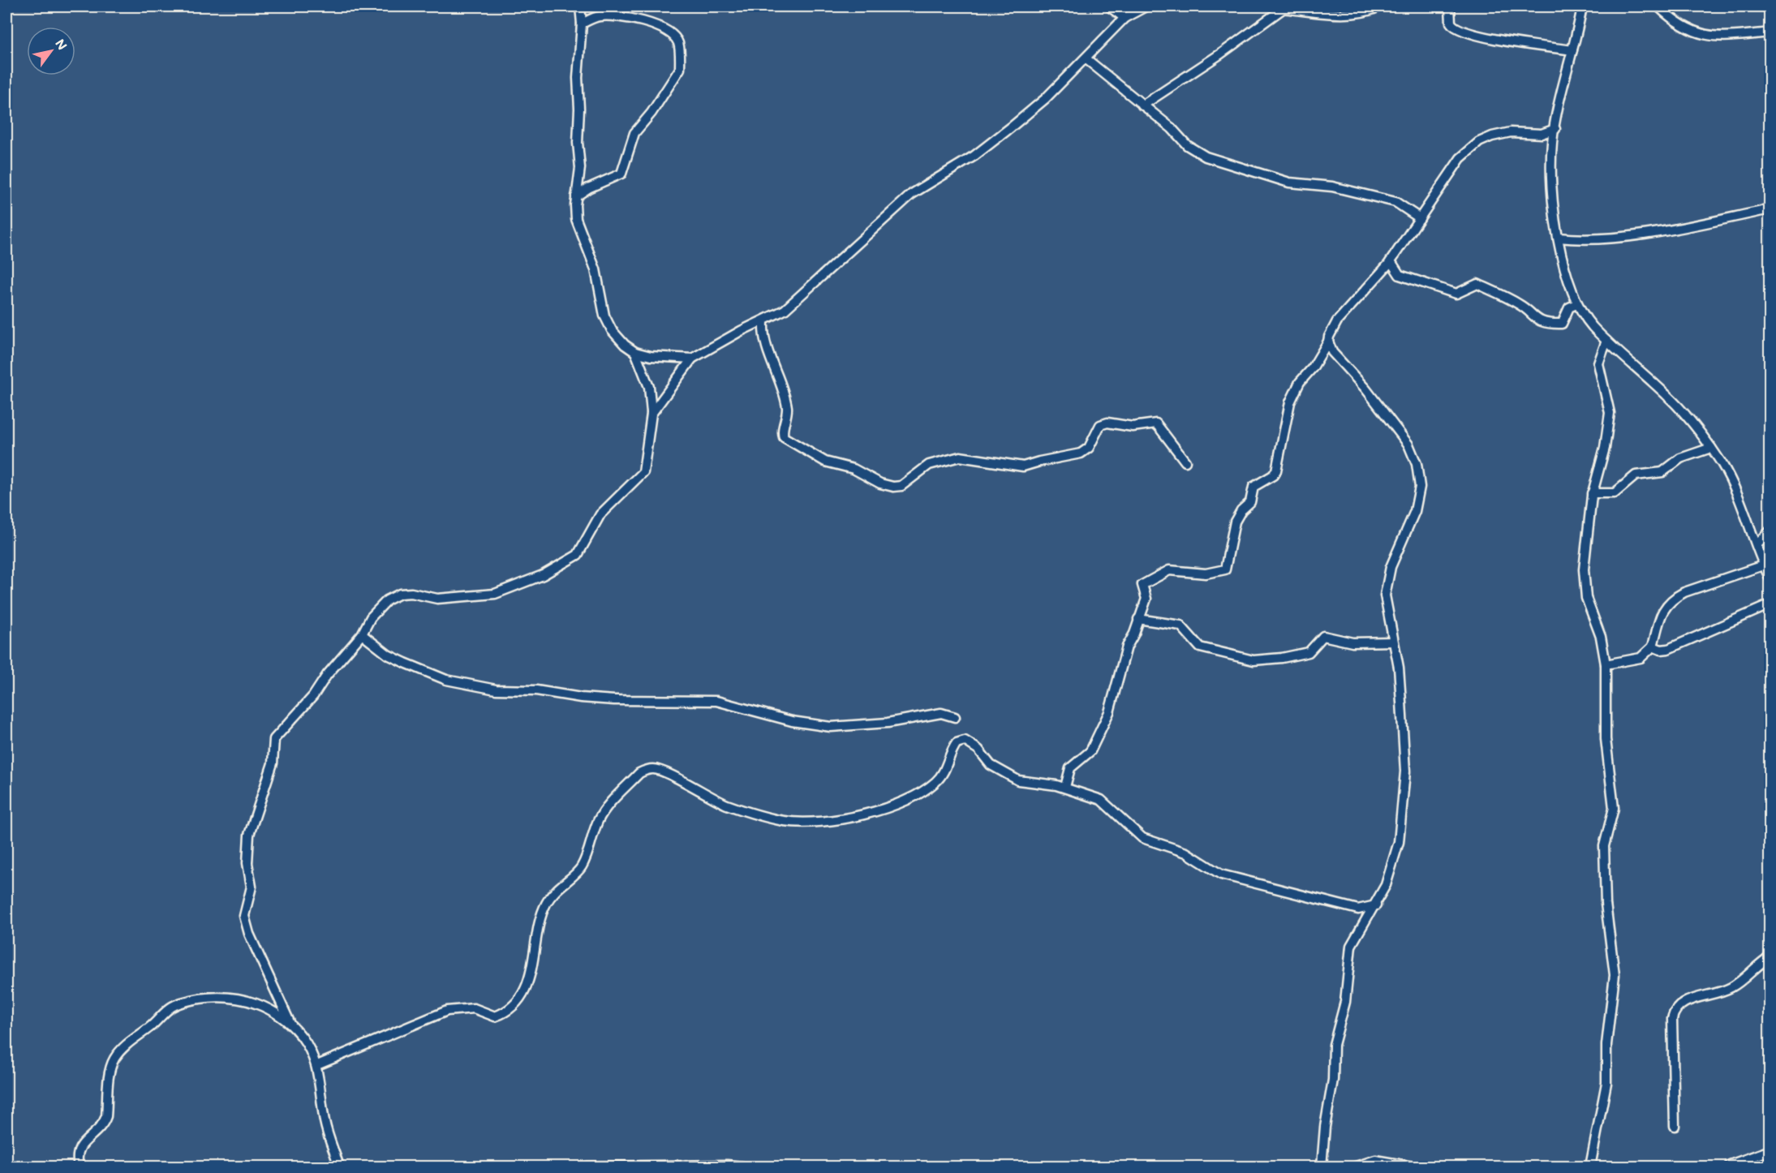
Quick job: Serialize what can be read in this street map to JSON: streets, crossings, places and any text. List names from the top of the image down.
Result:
{
  "north": "top right"
}
